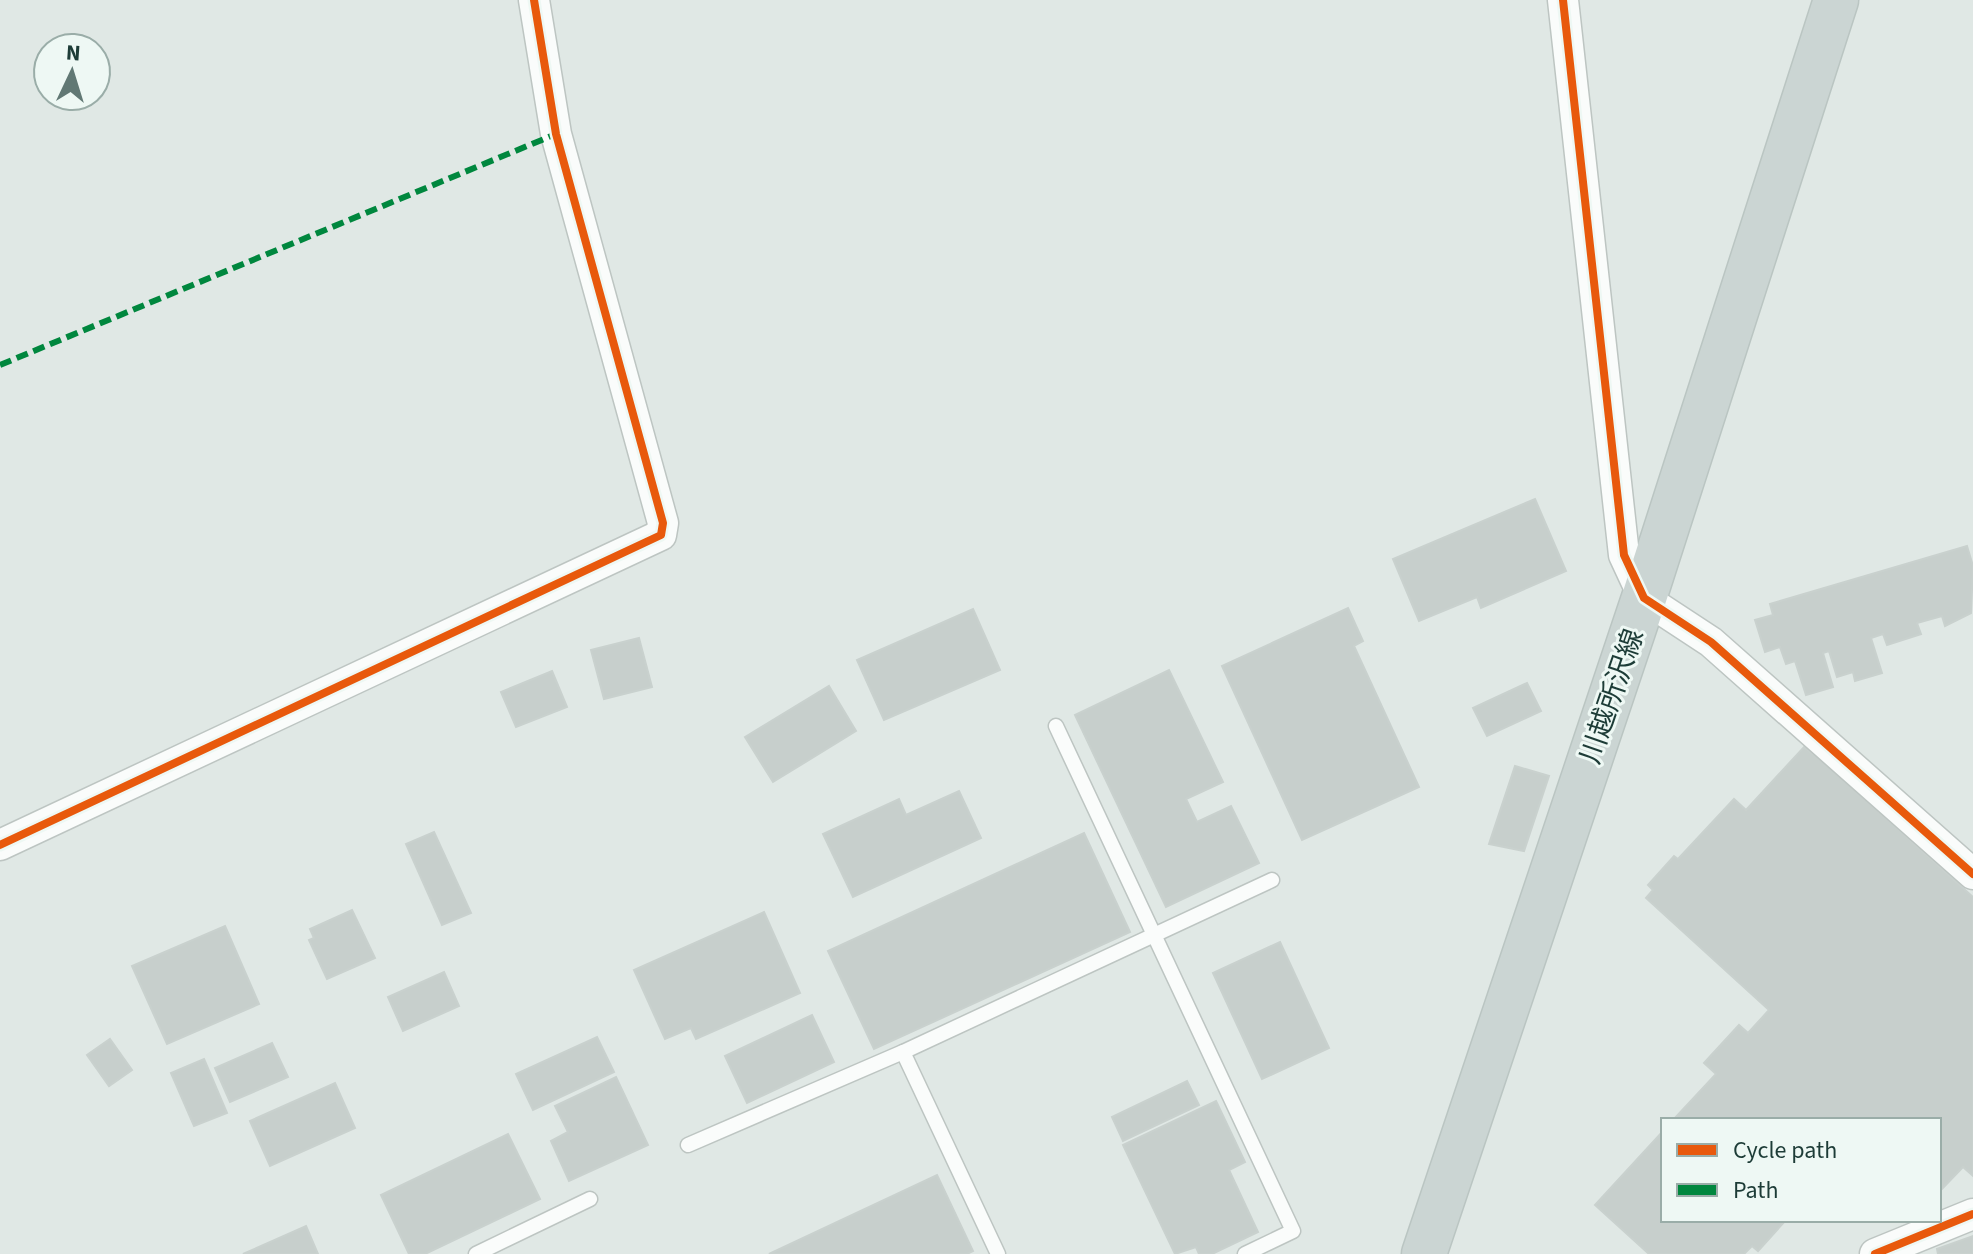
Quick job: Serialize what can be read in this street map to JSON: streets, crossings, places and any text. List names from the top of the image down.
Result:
{
  "streets": {
    "main road": ["川越所沢線"]
  },
  "legend": ["Cycle path", "Path"],
  "north": "top"
}
